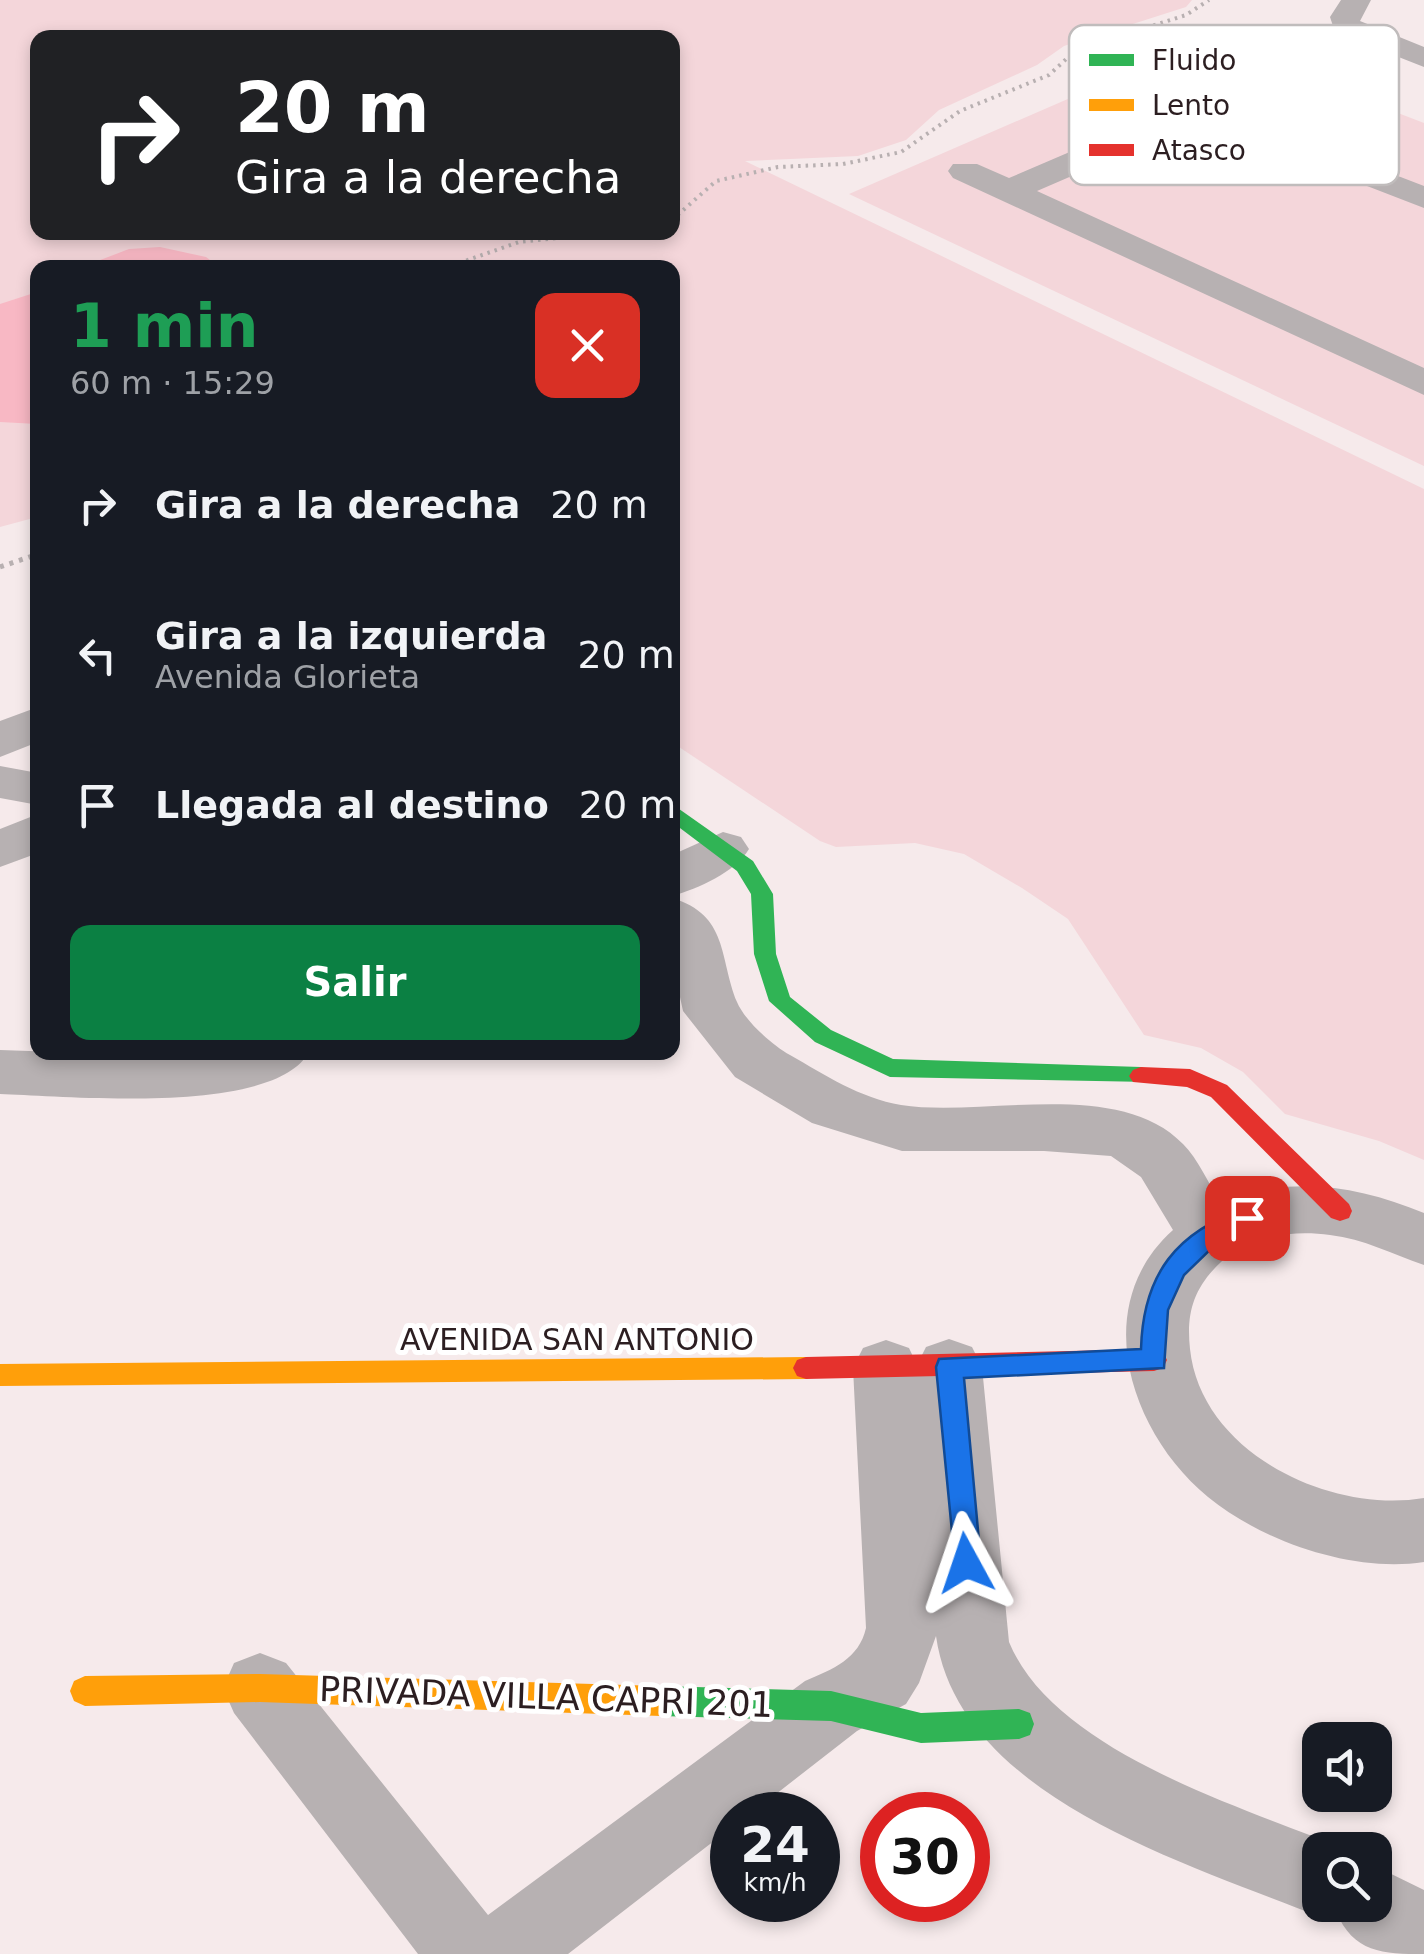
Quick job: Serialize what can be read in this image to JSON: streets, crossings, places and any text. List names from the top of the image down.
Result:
{
  "streets": {
    "street": ["AVENIDA SAN ANTONIO", "PRIVADA VILLA CAPRI 201"]
  },
  "crossings": [
    ["AVENIDA SAN ANTONIO", "PRIVADA VILLA CAPRI 201"]
  ],
  "legend": ["Fluido", "Lento", "Atasco"],
  "page": {
    "turn": ["20 m", "Gira a la derecha"],
    "heading": ["1 min", "60 m · 15:29"],
    "list": [
      {
        "name": "Gira a la derecha",
        "value": "20 m"
      },
      {
        "name": "Gira a la izquierda",
        "note": "Avenida Glorieta",
        "value": "20 m"
      },
      {
        "name": "Llegada al destino",
        "value": "20 m"
      }
    ],
    "buttons": "Salir",
    "speed": "24 km/h",
    "limit": "30"
  }
}
